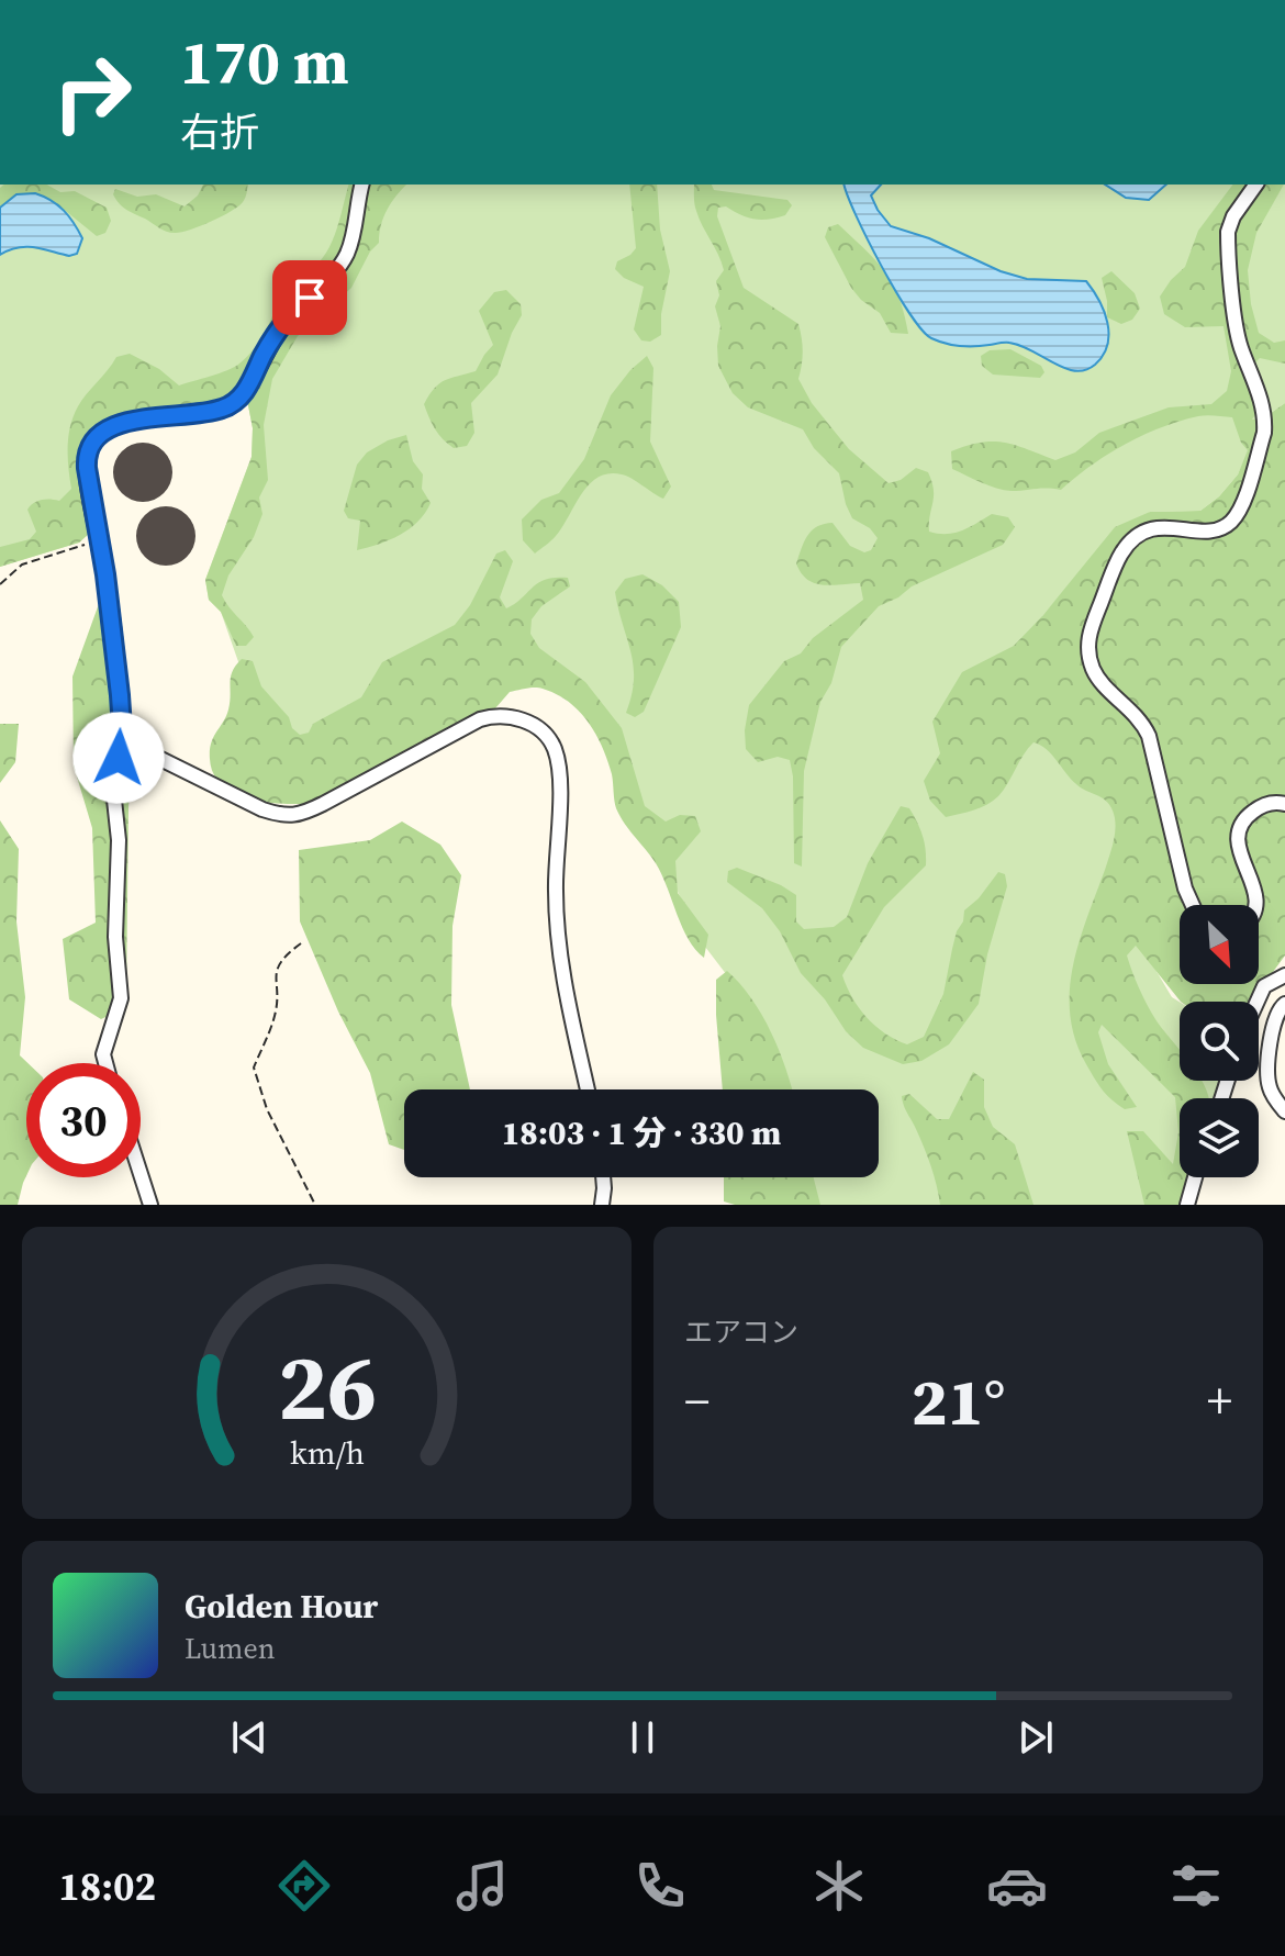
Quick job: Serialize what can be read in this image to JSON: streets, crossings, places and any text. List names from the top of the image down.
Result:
{
  "north": "bottom right",
  "page": {
    "turn": ["170 m", "右折"],
    "limit": "30",
    "trip": "18:03 · 1 分 · 330 m",
    "tile": "エアコン",
    "heat": ["−", "21°", "+"],
    "song": ["Golden Hour", "Lumen"],
    "tabs": "18:02",
    "gauge": ["26", "km/h"]
  }
}
